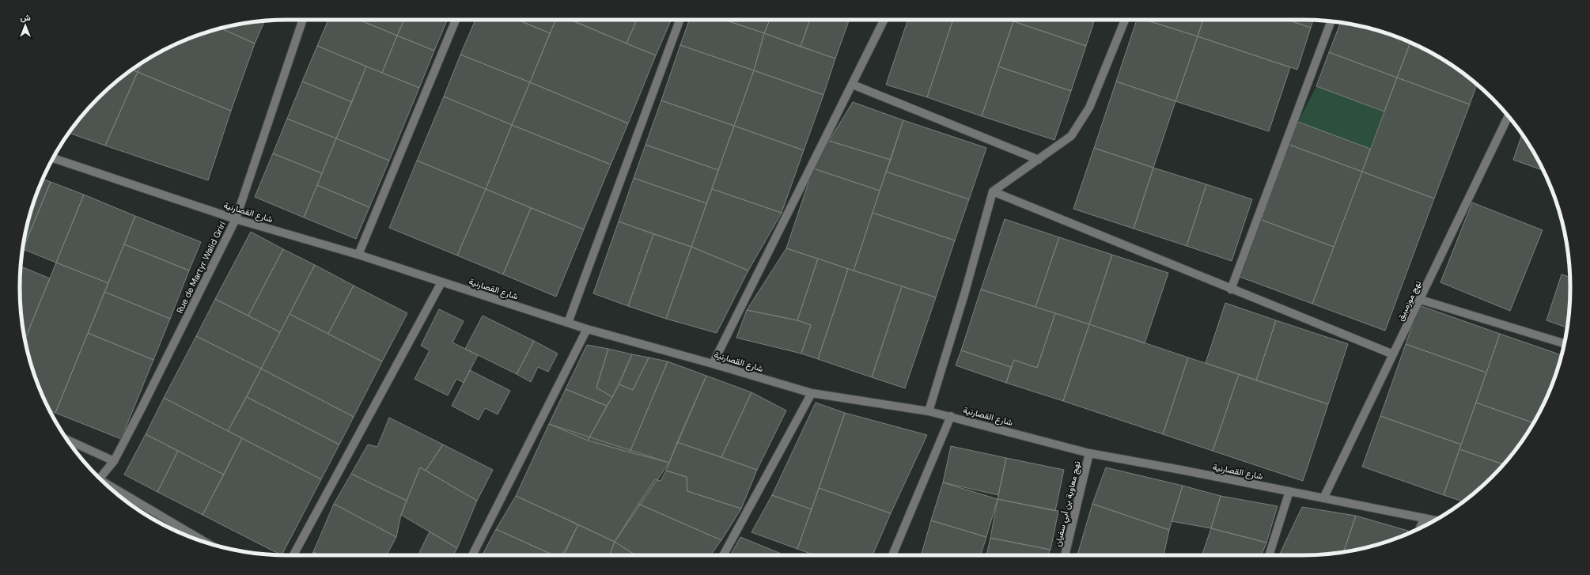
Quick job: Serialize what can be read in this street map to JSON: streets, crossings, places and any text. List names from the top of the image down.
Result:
{
  "streets": {
    "street": [
      "شارع القصارنية",
      "Rue de Martyr Walid Griri",
      "نهج موزمبيق",
      "نهج معاوية بن أبي سفيان"
    ]
  },
  "crossings": [
    ["شارع القصارنية", "Rue de Martyr Walid Griri"],
    ["شارع القصارنية", "نهج موزمبيق"],
    ["شارع القصارنية", "نهج معاوية بن أبي سفيان"]
  ],
  "north": "top"
}
